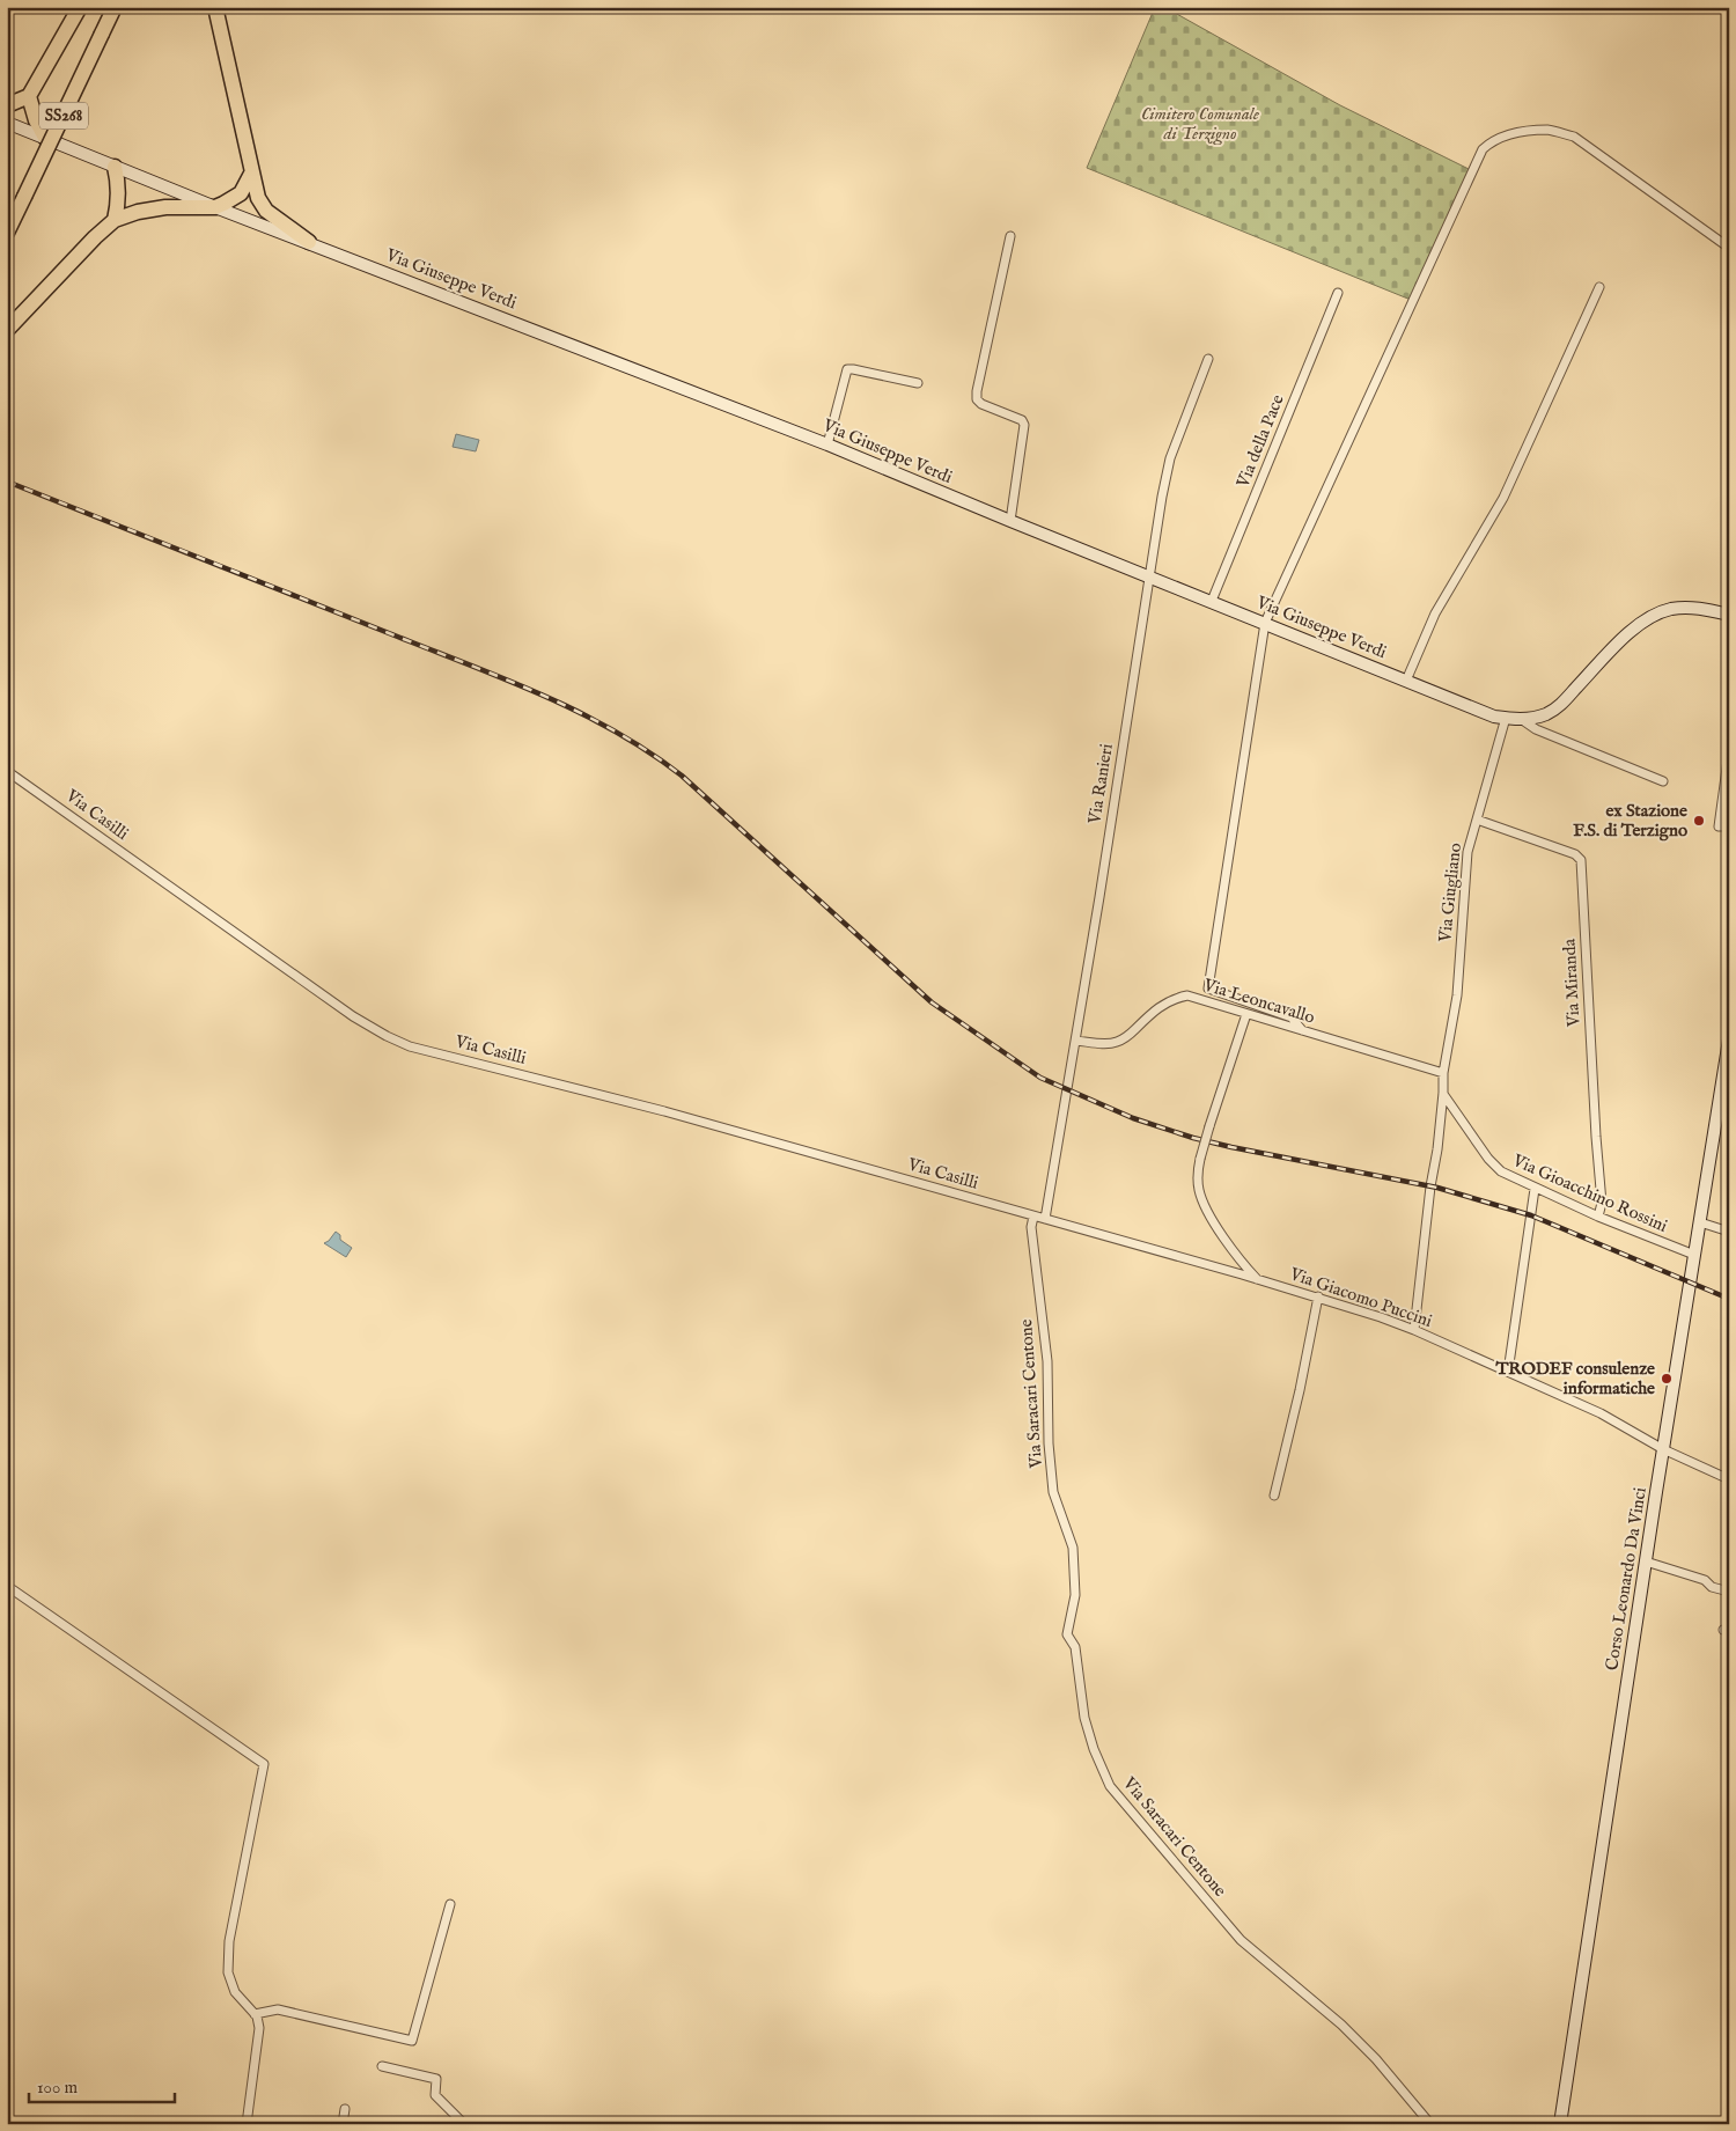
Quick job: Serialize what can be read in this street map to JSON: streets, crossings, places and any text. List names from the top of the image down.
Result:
{
  "streets": {
    "highway": ["SS268"],
    "street": [
      "Via Giuseppe Verdi",
      "Via della Pace",
      "Via Ranieri",
      "Via Casilli",
      "Via Giugliano",
      "Via Miranda",
      "Via Leoncavallo",
      "Via Gioacchino Rossini",
      "Via Giacomo Puccini",
      "Via Saracari Centone",
      "Corso Leonardo Da Vinci"
    ]
  },
  "crossings": [
    ["Via Giuseppe Verdi", "Via della Pace"],
    ["Via Giuseppe Verdi", "Via Ranieri"],
    ["Via Giuseppe Verdi", "Via Giugliano"],
    ["Via Ranieri", "Via Leoncavallo"],
    ["Via Ranieri", "Via Giacomo Puccini"],
    ["Via Casilli", "Via Giacomo Puccini"],
    ["Via Casilli", "Via Saracari Centone"],
    ["Via Giugliano", "Via Miranda"],
    ["Via Giugliano", "Via Leoncavallo"],
    ["Via Giugliano", "Via Gioacchino Rossini"],
    ["Via Giugliano", "Via Giacomo Puccini"],
    ["Via Miranda", "Via Gioacchino Rossini"],
    ["Via Gioacchino Rossini", "Corso Leonardo Da Vinci"],
    ["Via Giacomo Puccini", "Via Saracari Centone"],
    ["Via Giacomo Puccini", "Corso Leonardo Da Vinci"]
  ],
  "parks": ["Cimitero Comunale di Terzigno"],
  "places": ["ex Stazione F.S. di Terzigno", "TRODEF consulenze informatiche"],
  "scale_bar": "100 m"
}
